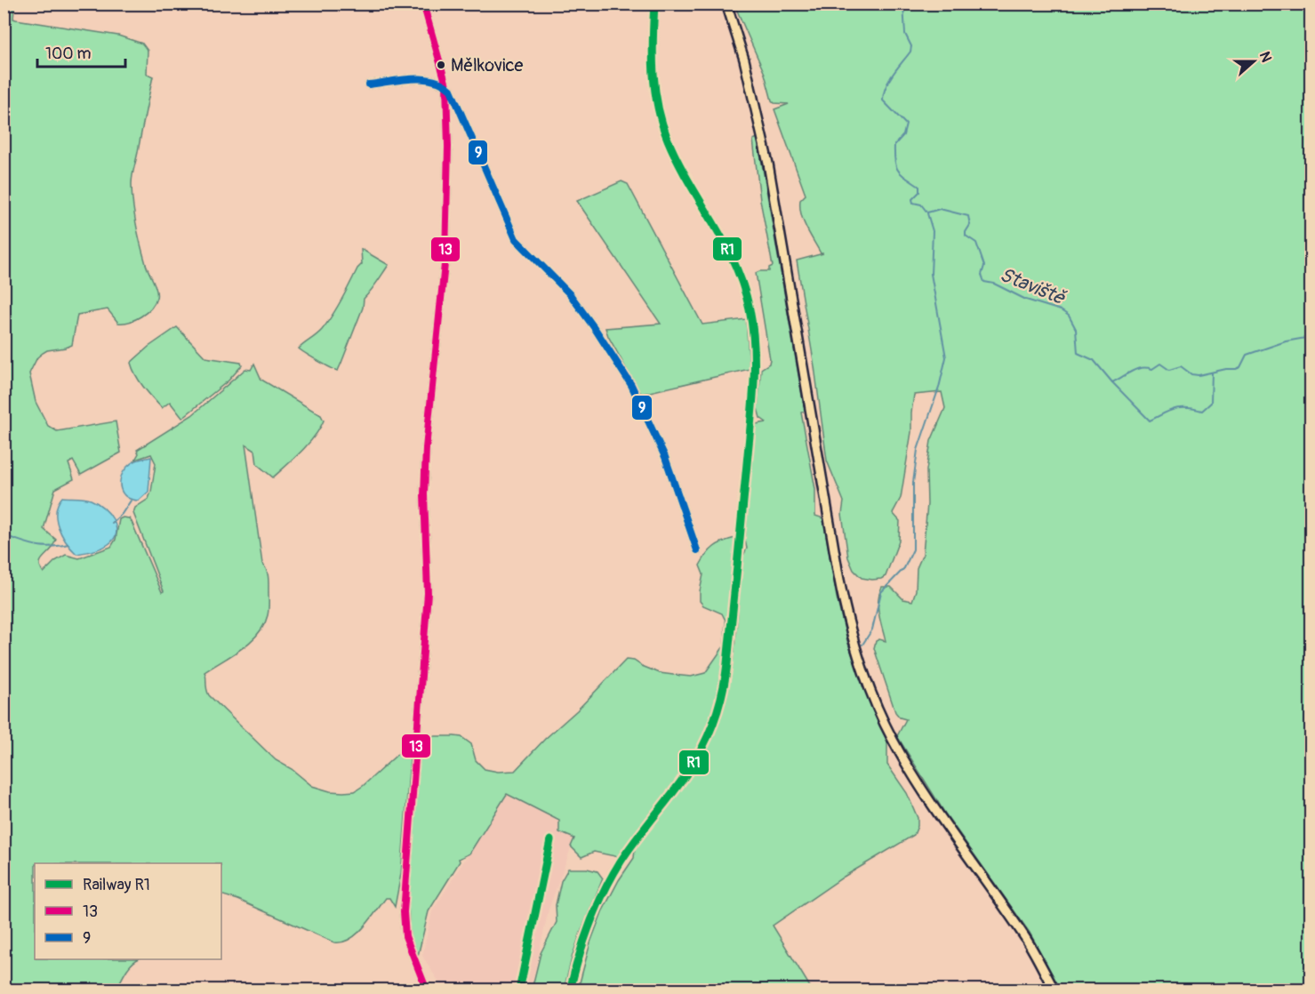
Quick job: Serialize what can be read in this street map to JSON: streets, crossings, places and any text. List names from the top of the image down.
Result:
{
  "water": ["Staviště"],
  "places": ["Mělkovice"],
  "lines": ["rail line R1", "transit line 13", "transit line 9"],
  "legend": ["Railway R1", "13", "9"],
  "scale_bar": "100 m",
  "north": "right"
}
